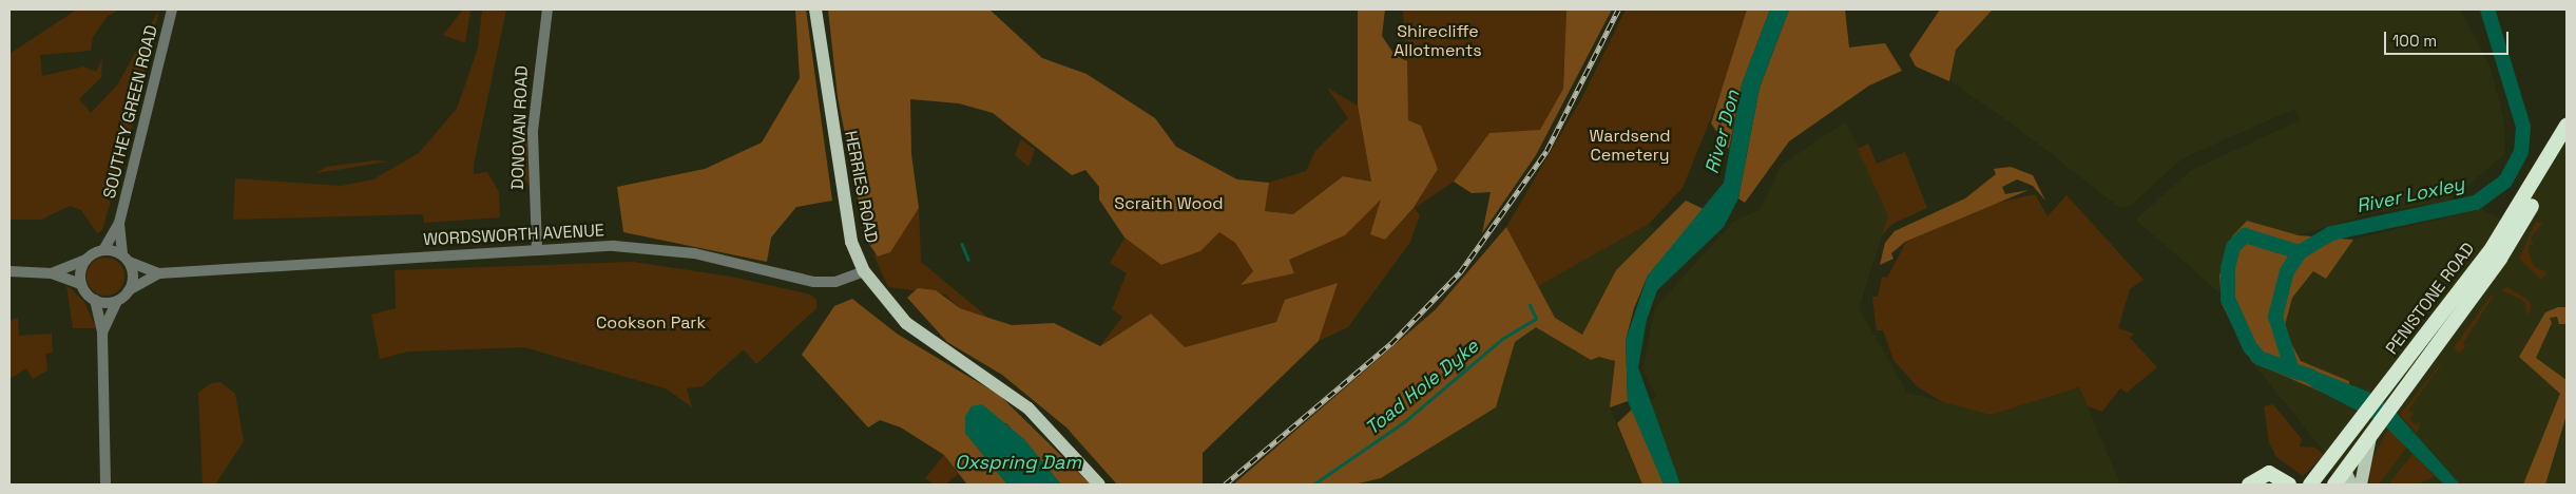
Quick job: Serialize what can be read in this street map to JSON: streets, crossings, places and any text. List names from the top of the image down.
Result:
{
  "streets": {
    "highway": ["PENISTONE ROAD"],
    "main road": ["HERRIES ROAD"],
    "street": ["SOUTHEY GREEN ROAD", "DONOVAN ROAD", "WORDSWORTH AVENUE"]
  },
  "crossings": [
    ["SOUTHEY GREEN ROAD", "WORDSWORTH AVENUE"],
    ["DONOVAN ROAD", "WORDSWORTH AVENUE"],
    ["HERRIES ROAD", "WORDSWORTH AVENUE"]
  ],
  "water": [
    "River Don",
    "River Loxley",
    "Toad Hole Dyke",
    "Oxspring Dam"
  ],
  "parks": [
    "Shirecliffe Allotments",
    "Wardsend Cemetery",
    "Scraith Wood",
    "Cookson Park"
  ],
  "scale_bar": "100 m"
}
